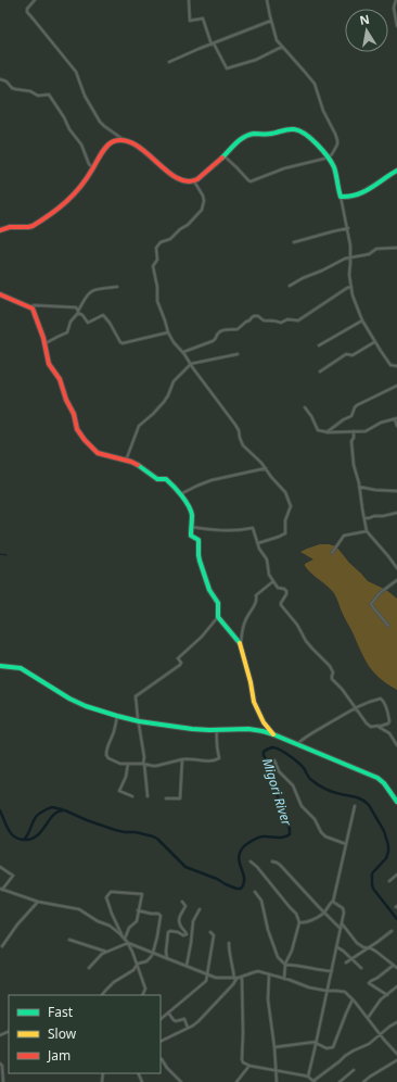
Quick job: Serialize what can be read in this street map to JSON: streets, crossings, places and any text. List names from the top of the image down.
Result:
{
  "water": ["Migori River"],
  "legend": ["Fast", "Slow", "Jam"],
  "north": "top"
}
